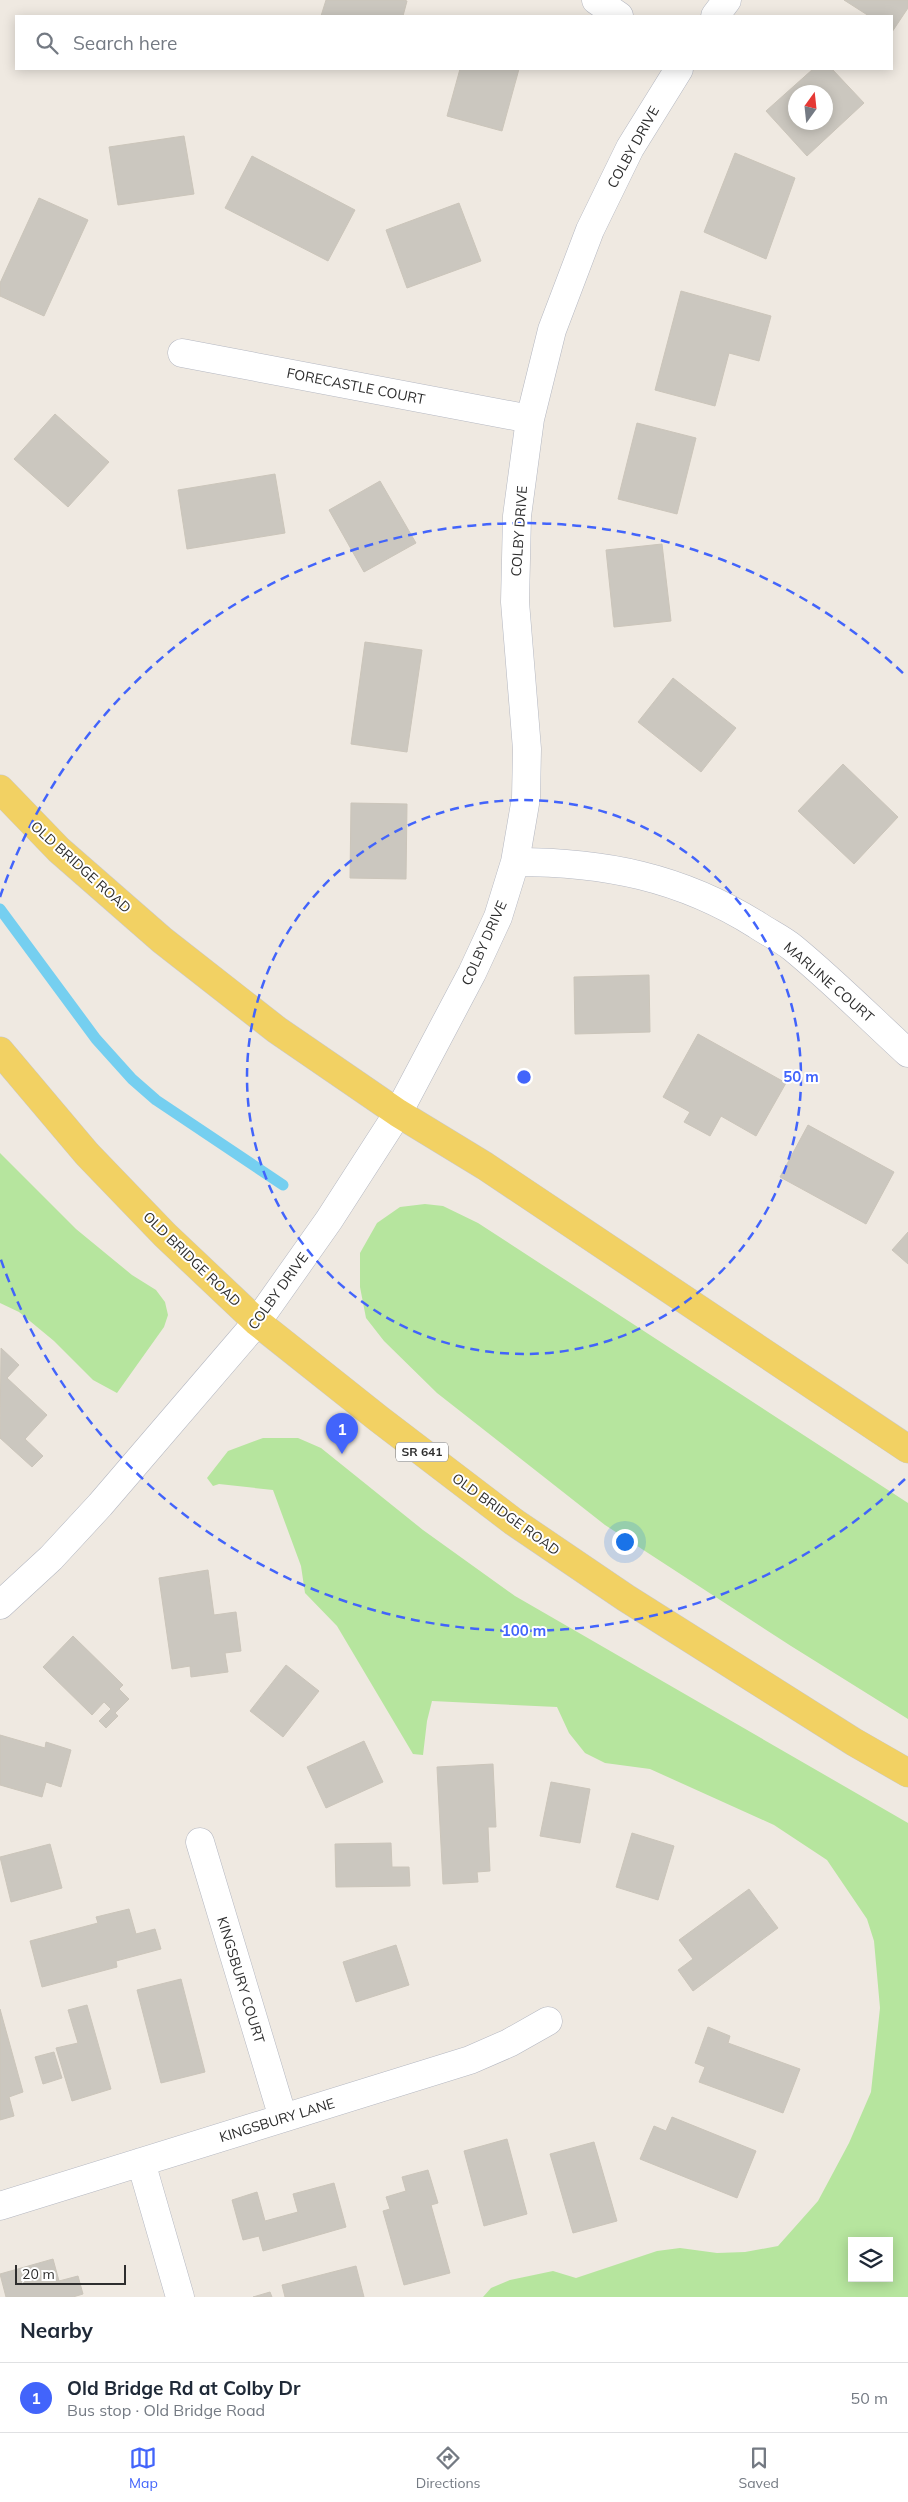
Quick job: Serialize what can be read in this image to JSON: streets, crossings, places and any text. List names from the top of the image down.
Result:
{
  "streets": {
    "main road": ["OLD BRIDGE ROAD", "SR 641"],
    "street": [
      "COLBY DRIVE",
      "FORECASTLE COURT",
      "MARLINE COURT",
      "KINGSBURY COURT",
      "KINGSBURY LANE"
    ]
  },
  "crossings": [
    ["COLBY DRIVE", "FORECASTLE COURT"],
    ["COLBY DRIVE", "OLD BRIDGE ROAD"],
    ["COLBY DRIVE", "MARLINE COURT"],
    ["KINGSBURY COURT", "KINGSBURY LANE"]
  ],
  "scale_bar": "20 m",
  "north": "top",
  "page": {
    "search": "Search here",
    "pins": "1",
    "scale": "20 m",
    "heading": "Nearby",
    "list": [
      {
        "mark": "1",
        "name": "Old Bridge Rd at Colby Dr",
        "note": "Bus stop · Old Bridge Road",
        "value": "50 m"
      }
    ],
    "nav": ["Map", "Directions", "Saved"]
  },
  "rings": ["50 m", "100 m"]
}
